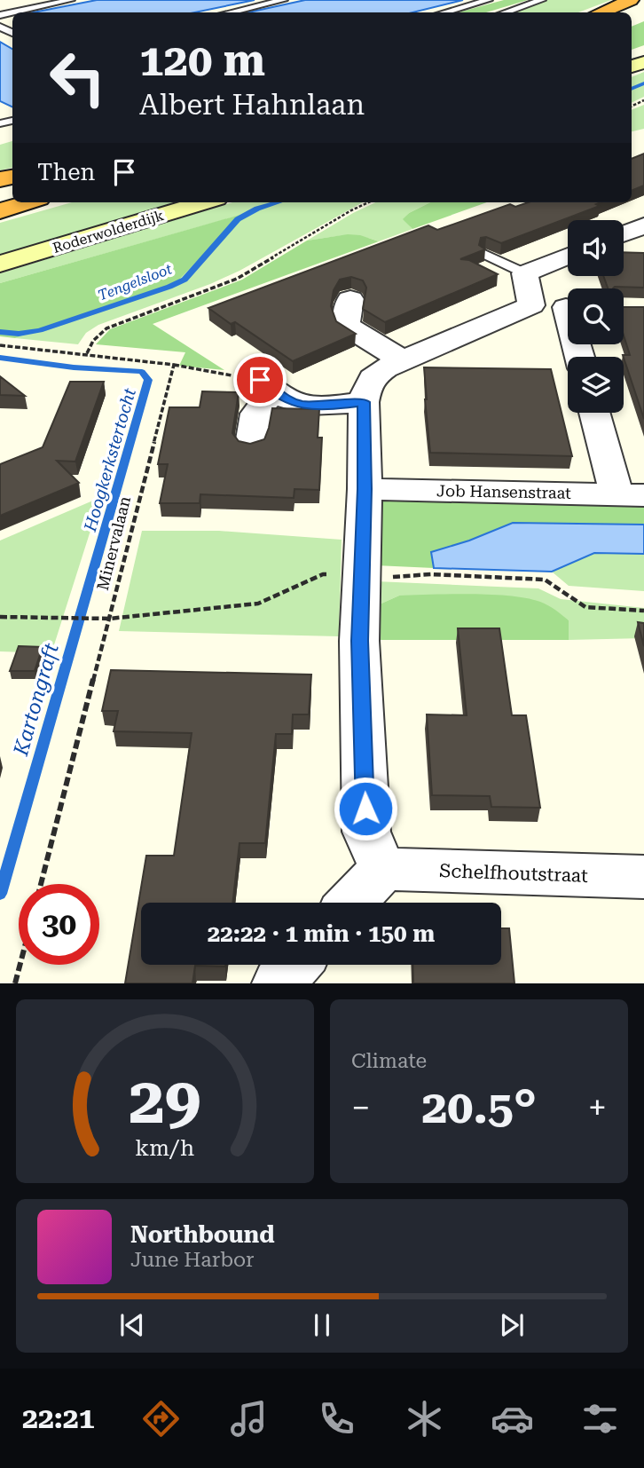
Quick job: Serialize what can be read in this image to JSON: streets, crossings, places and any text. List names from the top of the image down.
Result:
{
  "streets": {
    "street": ["Roderwolderdijk", "Job Hansenstraat", "Schelfhoutstraat"],
    "path": ["Minervalaan"]
  },
  "water": ["Tengelsloot", "Hoogkerkstertocht", "Kartongraft"],
  "page": {
    "turn": ["120 m", "Albert Hahnlaan"],
    "then": "Then",
    "limit": "30",
    "trip": "22:22 · 1 min · 150 m",
    "tile": "Climate",
    "heat": ["−", "20.5°", "+"],
    "song": ["Northbound", "June Harbor"],
    "tabs": "22:21",
    "gauge": ["29", "km/h"]
  }
}
